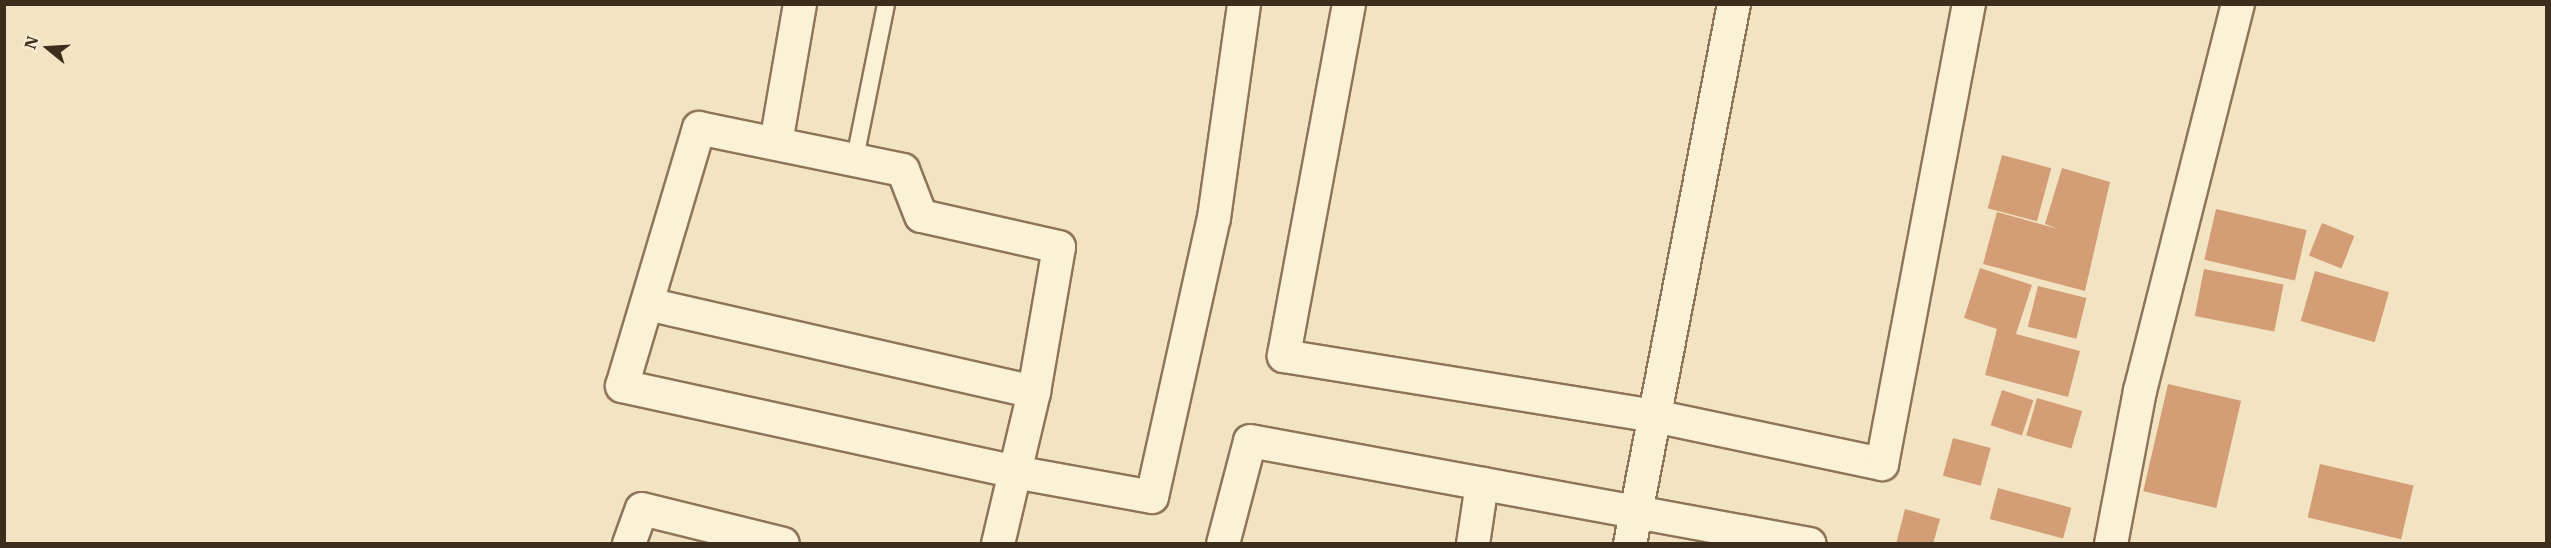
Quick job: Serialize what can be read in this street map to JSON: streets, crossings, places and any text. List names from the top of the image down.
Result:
{
  "north": "left"
}
